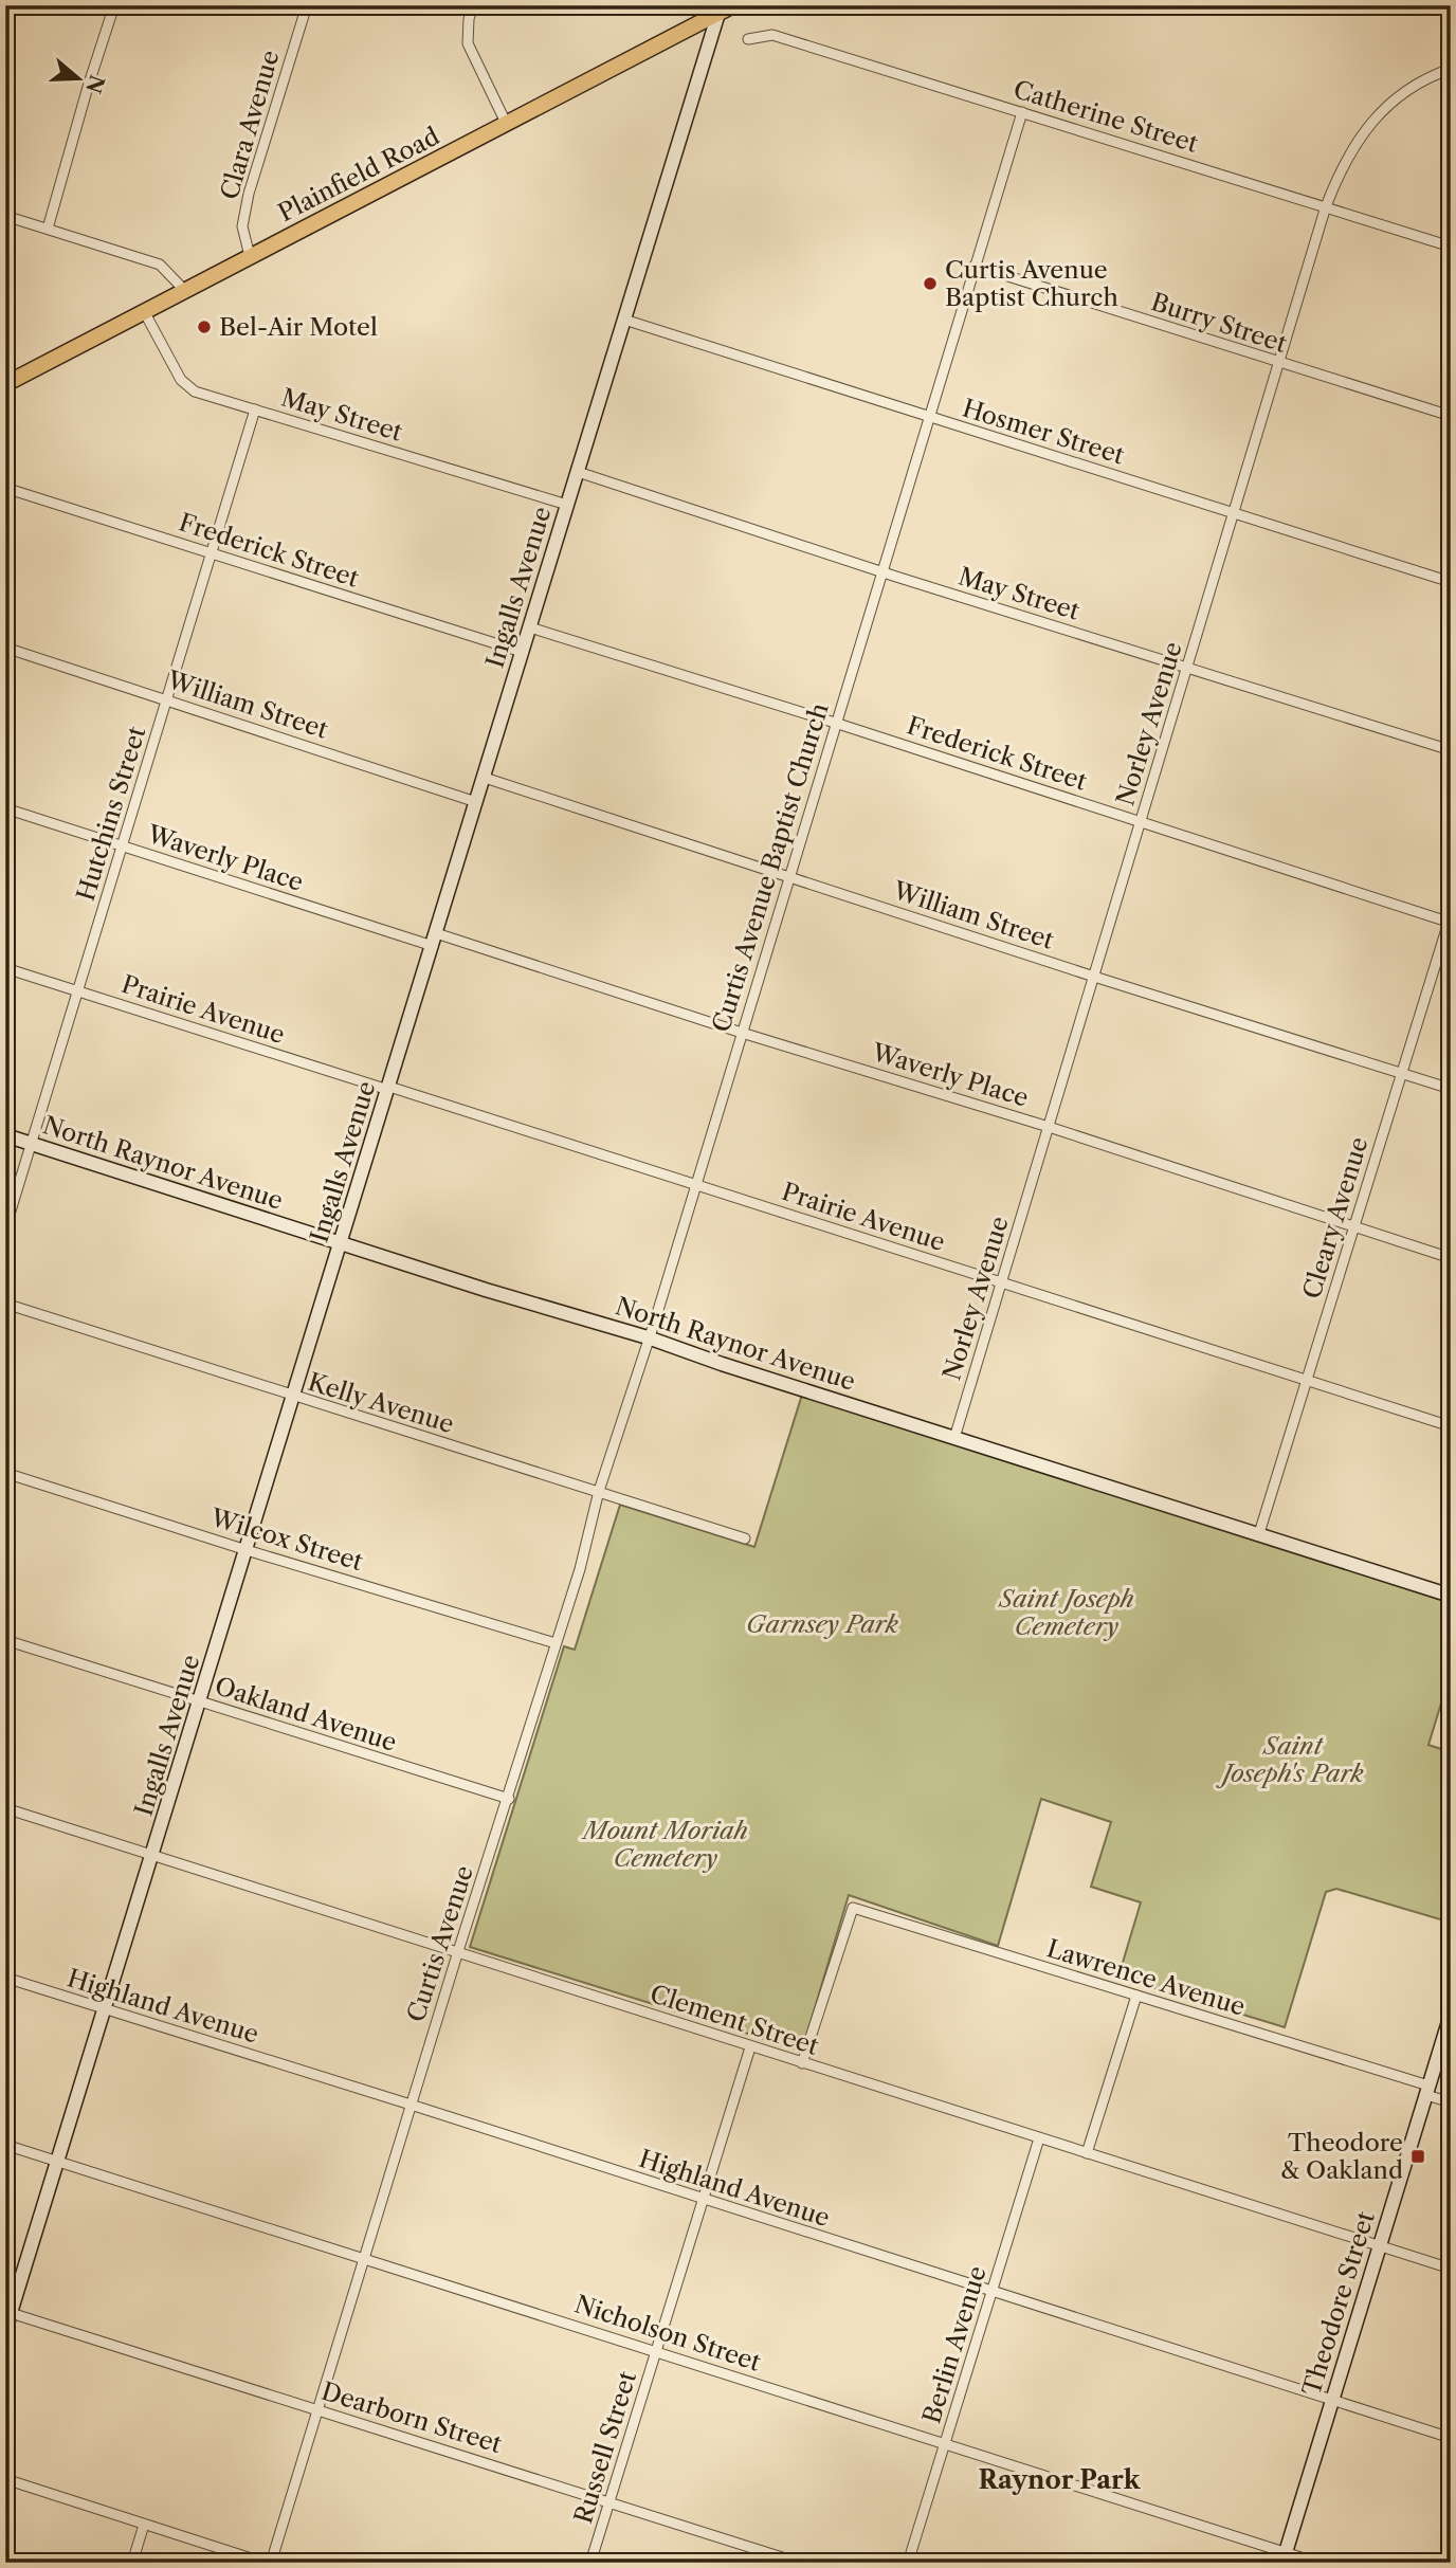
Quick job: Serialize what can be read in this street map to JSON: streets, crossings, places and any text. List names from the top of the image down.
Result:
{
  "streets": {
    "main road": ["Plainfield Road"],
    "street": [
      "Catherine Street",
      "Clara Avenue",
      "Burry Street",
      "May Street",
      "Hosmer Street",
      "Frederick Street",
      "Ingalls Avenue",
      "William Street",
      "Norley Avenue",
      "Hutchins Street",
      "Waverly Place",
      "Curtis Avenue Baptist Church",
      "Prairie Avenue",
      "North Raynor Avenue",
      "Cleary Avenue",
      "Kelly Avenue",
      "Wilcox Street",
      "Oakland Avenue",
      "Curtis Avenue",
      "Lawrence Avenue",
      "Highland Avenue",
      "Clement Street",
      "Theodore Street",
      "Nicholson Street",
      "Berlin Avenue",
      "Dearborn Street",
      "Russell Street"
    ]
  },
  "crossings": [
    ["Catherine Street", "Norley Avenue"],
    ["Catherine Street", "Curtis Avenue Baptist Church"],
    ["Clara Avenue", "Plainfield Road"],
    ["Plainfield Road", "May Street"],
    ["Plainfield Road", "Ingalls Avenue"],
    ["Burry Street", "Norley Avenue"],
    ["Burry Street", "Curtis Avenue Baptist Church"],
    ["May Street", "Ingalls Avenue"],
    ["May Street", "Norley Avenue"],
    ["May Street", "Hutchins Street"],
    ["May Street", "Curtis Avenue Baptist Church"],
    ["Hosmer Street", "Ingalls Avenue"],
    ["Hosmer Street", "Norley Avenue"],
    ["Hosmer Street", "Curtis Avenue Baptist Church"],
    ["Frederick Street", "Ingalls Avenue"],
    ["Frederick Street", "Norley Avenue"],
    ["Frederick Street", "Hutchins Street"],
    ["Frederick Street", "Curtis Avenue Baptist Church"],
    ["Frederick Street", "Cleary Avenue"],
    ["Ingalls Avenue", "William Street"],
    ["Ingalls Avenue", "Waverly Place"],
    ["Ingalls Avenue", "Prairie Avenue"],
    ["Ingalls Avenue", "North Raynor Avenue"],
    ["Ingalls Avenue", "Kelly Avenue"],
    ["Ingalls Avenue", "Wilcox Street"],
    ["Ingalls Avenue", "Oakland Avenue"],
    ["Ingalls Avenue", "Highland Avenue"],
    ["Ingalls Avenue", "Clement Street"],
    ["Ingalls Avenue", "Nicholson Street"],
    ["Ingalls Avenue", "Dearborn Street"],
    ["William Street", "Norley Avenue"],
    ["William Street", "Hutchins Street"],
    ["William Street", "Curtis Avenue Baptist Church"],
    ["William Street", "Cleary Avenue"],
    ["Norley Avenue", "Waverly Place"],
    ["Norley Avenue", "Prairie Avenue"],
    ["Norley Avenue", "North Raynor Avenue"],
    ["Hutchins Street", "Waverly Place"],
    ["Hutchins Street", "Prairie Avenue"],
    ["Hutchins Street", "North Raynor Avenue"],
    ["Waverly Place", "Curtis Avenue Baptist Church"],
    ["Waverly Place", "Cleary Avenue"],
    ["Curtis Avenue Baptist Church", "Prairie Avenue"],
    ["Curtis Avenue Baptist Church", "North Raynor Avenue"],
    ["Curtis Avenue Baptist Church", "Curtis Avenue"],
    ["Prairie Avenue", "Cleary Avenue"],
    ["North Raynor Avenue", "Cleary Avenue"],
    ["North Raynor Avenue", "Curtis Avenue"],
    ["Kelly Avenue", "Curtis Avenue"],
    ["Wilcox Street", "Curtis Avenue"],
    ["Oakland Avenue", "Curtis Avenue"],
    ["Curtis Avenue", "Highland Avenue"],
    ["Curtis Avenue", "Clement Street"],
    ["Curtis Avenue", "Nicholson Street"],
    ["Curtis Avenue", "Dearborn Street"],
    ["Lawrence Avenue", "Clement Street"],
    ["Lawrence Avenue", "Theodore Street"],
    ["Highland Avenue", "Theodore Street"],
    ["Highland Avenue", "Berlin Avenue"],
    ["Highland Avenue", "Russell Street"],
    ["Clement Street", "Theodore Street"],
    ["Clement Street", "Berlin Avenue"],
    ["Clement Street", "Russell Street"],
    ["Theodore Street", "Nicholson Street"],
    ["Nicholson Street", "Berlin Avenue"],
    ["Nicholson Street", "Russell Street"],
    ["Dearborn Street", "Russell Street"]
  ],
  "districts": ["Raynor Park"],
  "parks": [
    "Saint Joseph Cemetery",
    "Garnsey Park",
    "Saint Joseph's Park",
    "Mount Moriah Cemetery"
  ],
  "places": {
    "other": ["Curtis Avenue Baptist Church", "Bel-Air Motel"],
    "transit": ["Theodore & Oakland"]
  },
  "north": "right"
}
